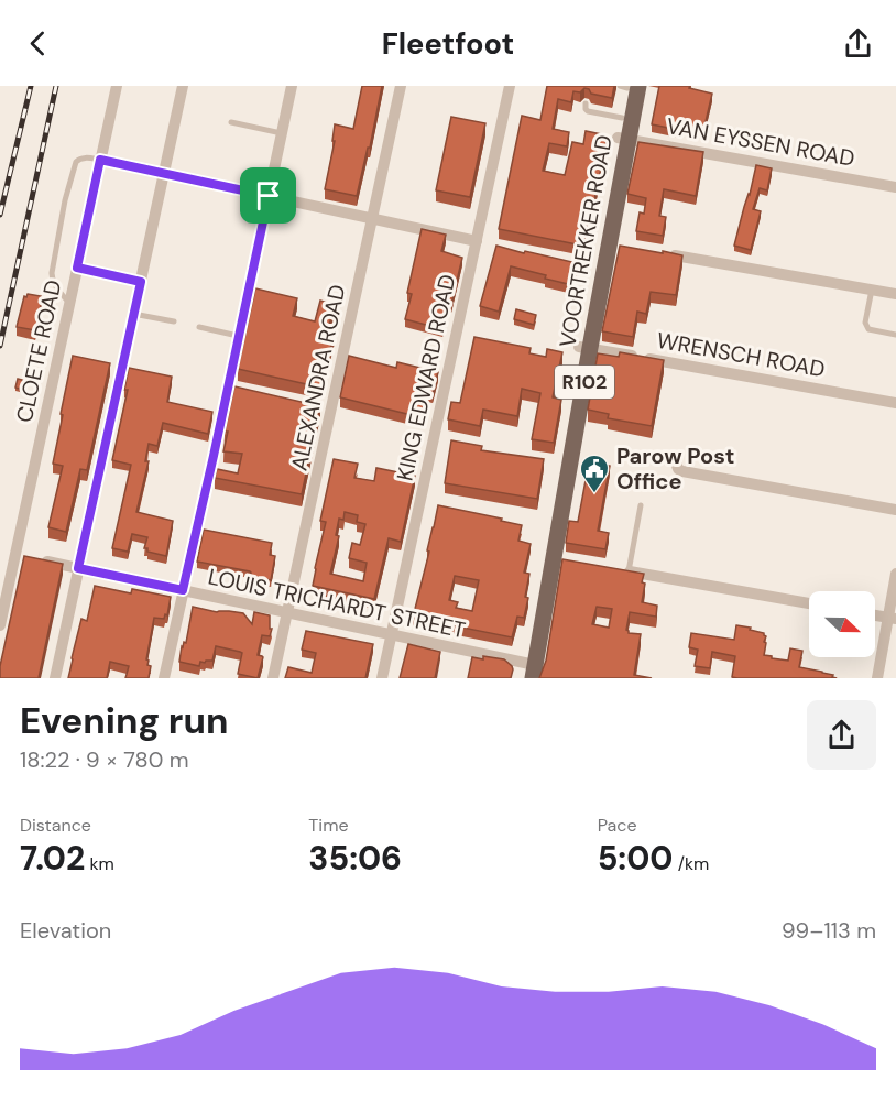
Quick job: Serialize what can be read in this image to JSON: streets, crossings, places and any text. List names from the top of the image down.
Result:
{
  "streets": {
    "main road": ["VOORTREKKER ROAD", "R102"],
    "street": [
      "VAN EYSSEN ROAD",
      "CLOETE ROAD",
      "WRENSCH ROAD",
      "ALEXANDRA ROAD",
      "KING EDWARD ROAD",
      "LOUIS TRICHARDT STREET"
    ]
  },
  "crossings": [
    ["VAN EYSSEN ROAD", "VOORTREKKER ROAD"],
    ["VOORTREKKER ROAD", "WRENSCH ROAD"],
    ["VOORTREKKER ROAD", "LOUIS TRICHARDT STREET"],
    ["CLOETE ROAD", "LOUIS TRICHARDT STREET"],
    ["ALEXANDRA ROAD", "LOUIS TRICHARDT STREET"],
    ["KING EDWARD ROAD", "LOUIS TRICHARDT STREET"]
  ],
  "places": {
    "public building": ["Parow Post Office"]
  },
  "north": "right",
  "page": {
    "header": "Fleetfoot",
    "heading": ["Evening run", "18:22 · 9 × 780 m"],
    "stats": [
      ["Distance", "7.02 km"],
      ["Time", "35:06"],
      ["Pace", "5:00 /km"]
    ],
    "chart": ["Elevation", "99–113 m"]
  }
}
